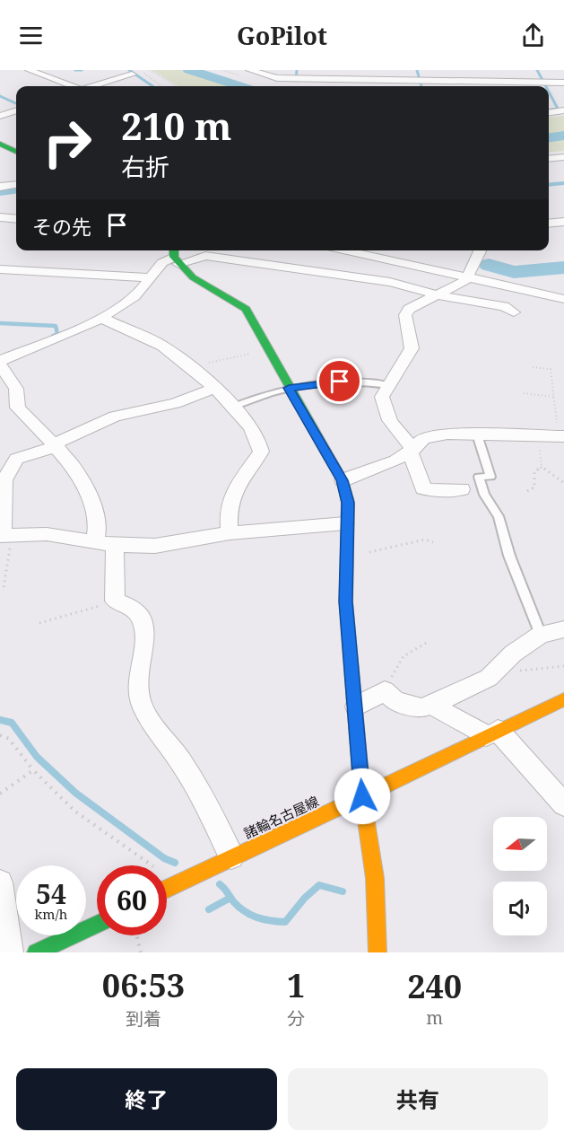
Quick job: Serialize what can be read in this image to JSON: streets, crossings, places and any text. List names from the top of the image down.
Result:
{
  "streets": {
    "main road": ["諸輪名古屋線"]
  },
  "north": "left",
  "page": {
    "header": "GoPilot",
    "turn": ["210 m", "右折"],
    "then": "その先",
    "speed": "54 km/h",
    "limit": "60",
    "eta": [
      "06:53",
      "到着",
      "1",
      "分",
      "240",
      "m"
    ],
    "buttons": ["終了", "共有"]
  }
}
